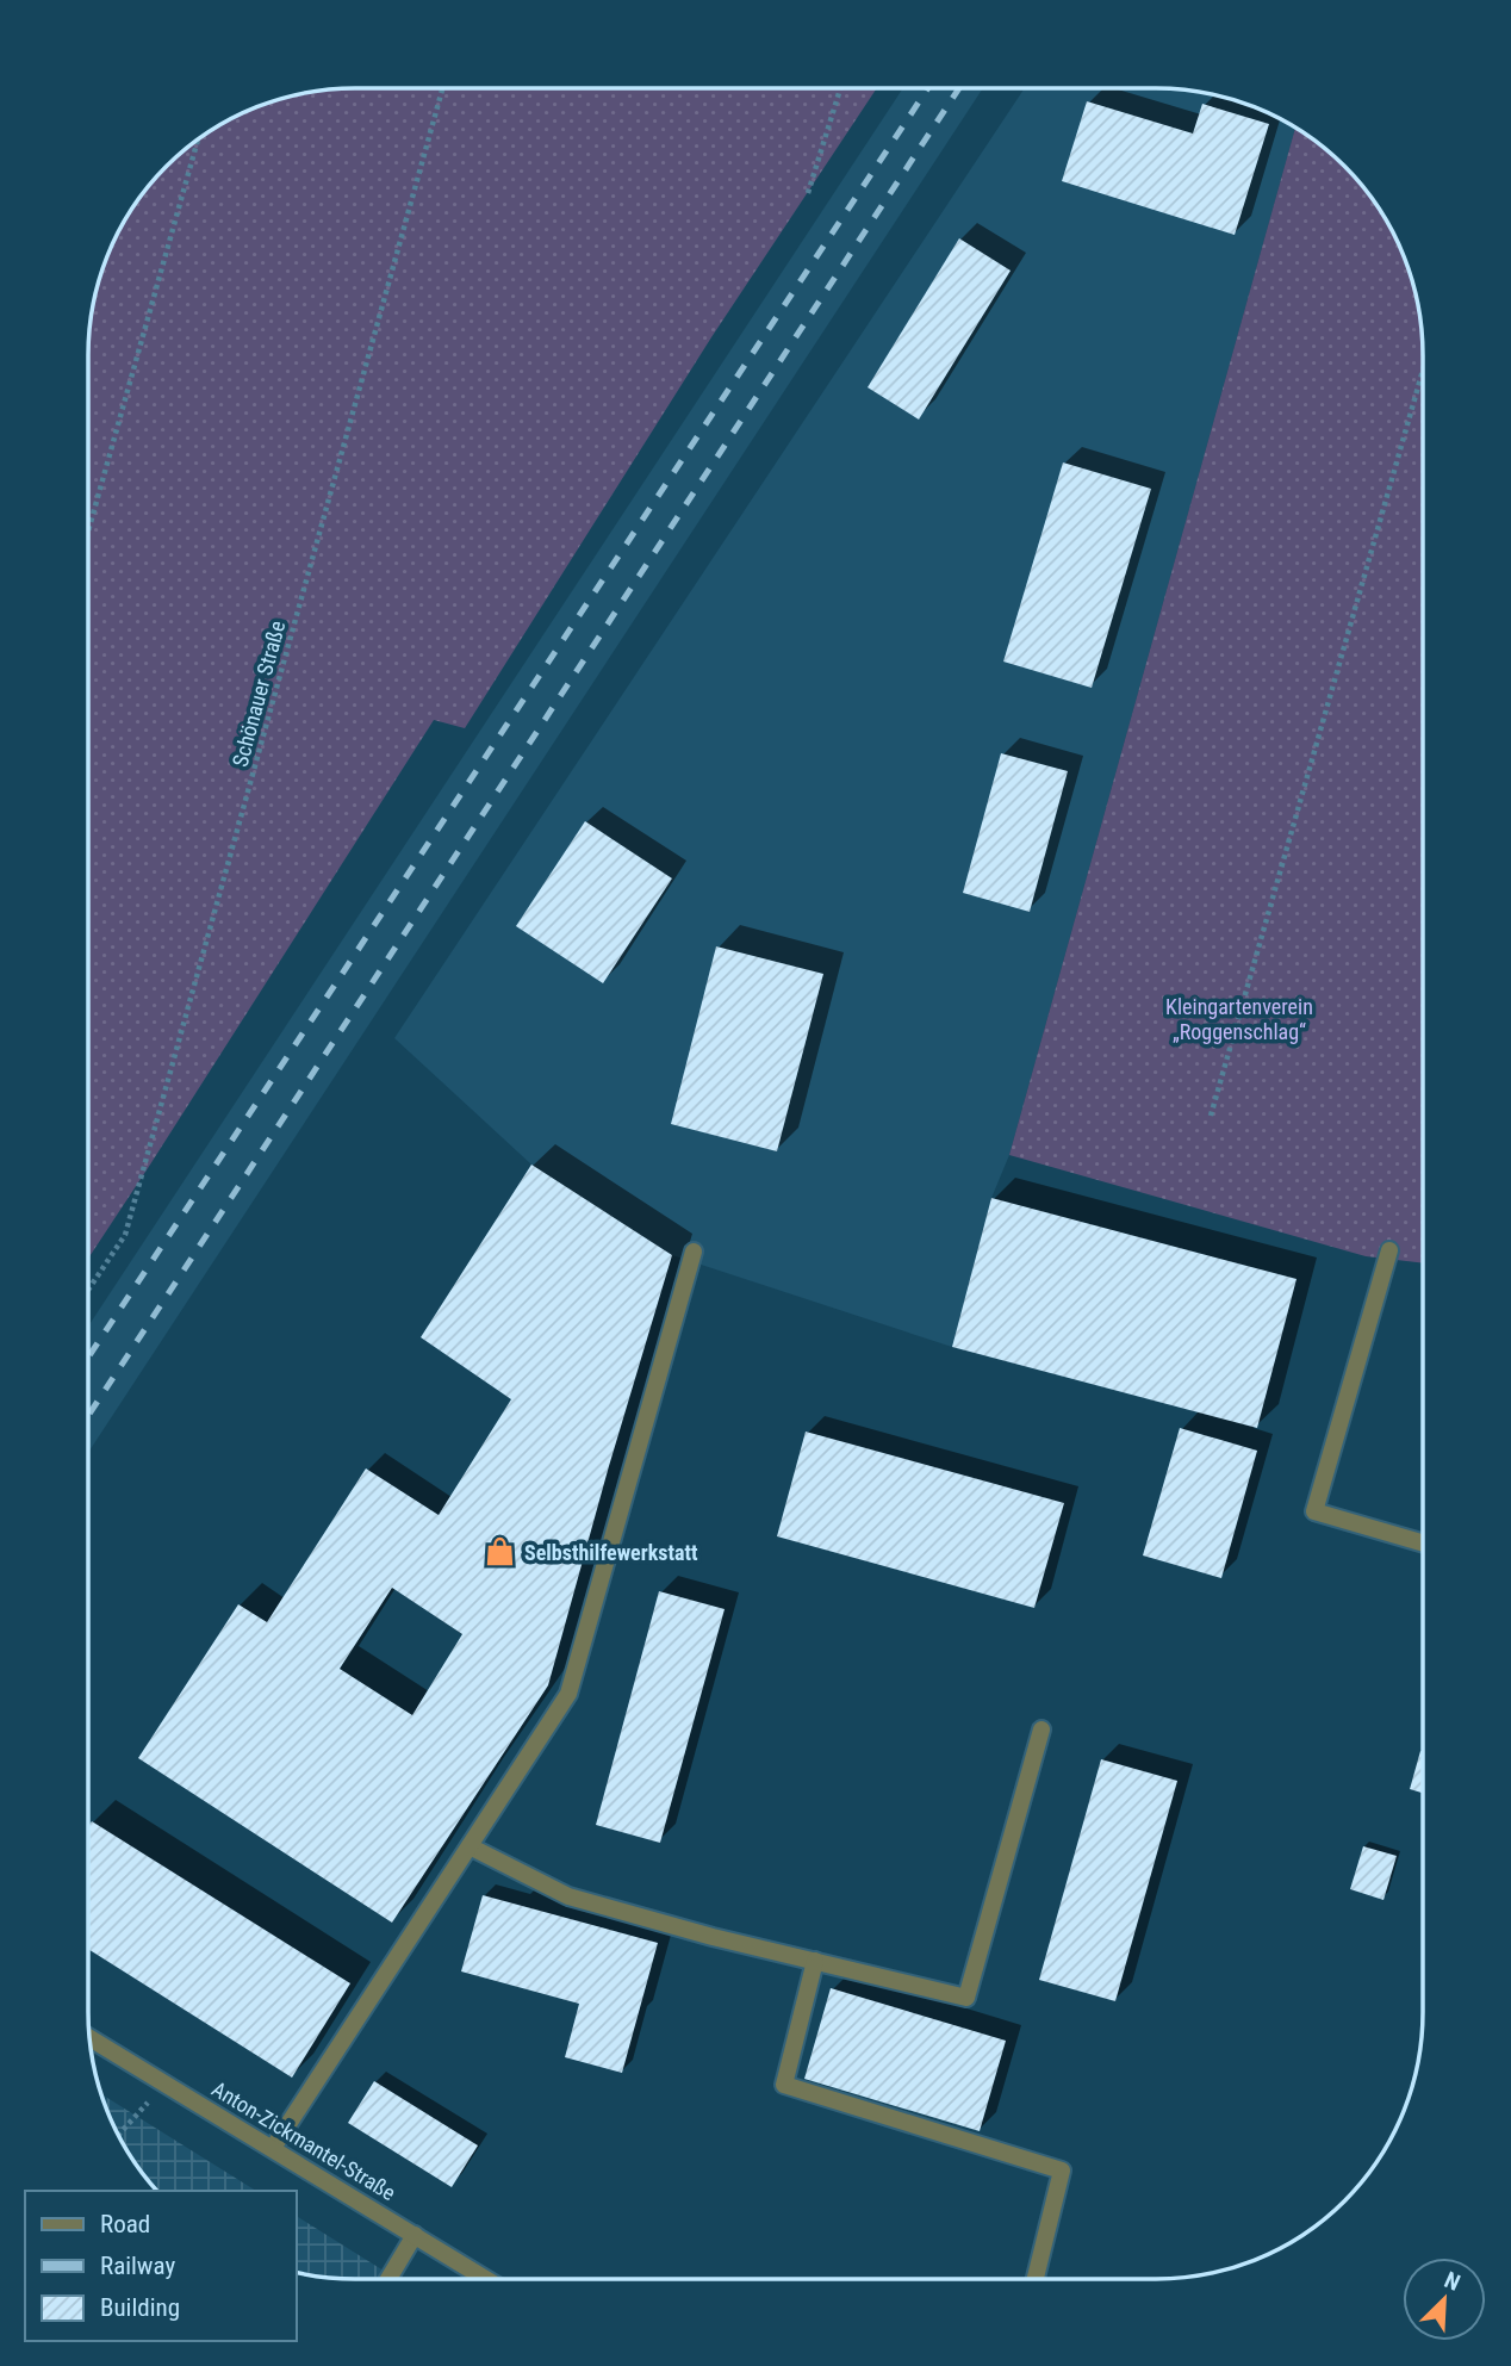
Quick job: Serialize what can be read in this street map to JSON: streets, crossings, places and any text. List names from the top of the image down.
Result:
{
  "streets": {
    "street": ["Anton-Zickmantel-Straße"],
    "path": ["Schönauer Straße"]
  },
  "parks": ["Kleingartenverein „Roggenschlag“"],
  "places": {
    "shop": ["Selbsthilfewerkstatt"]
  },
  "legend": ["Road", "Railway", "Building"],
  "north": "top right"
}
